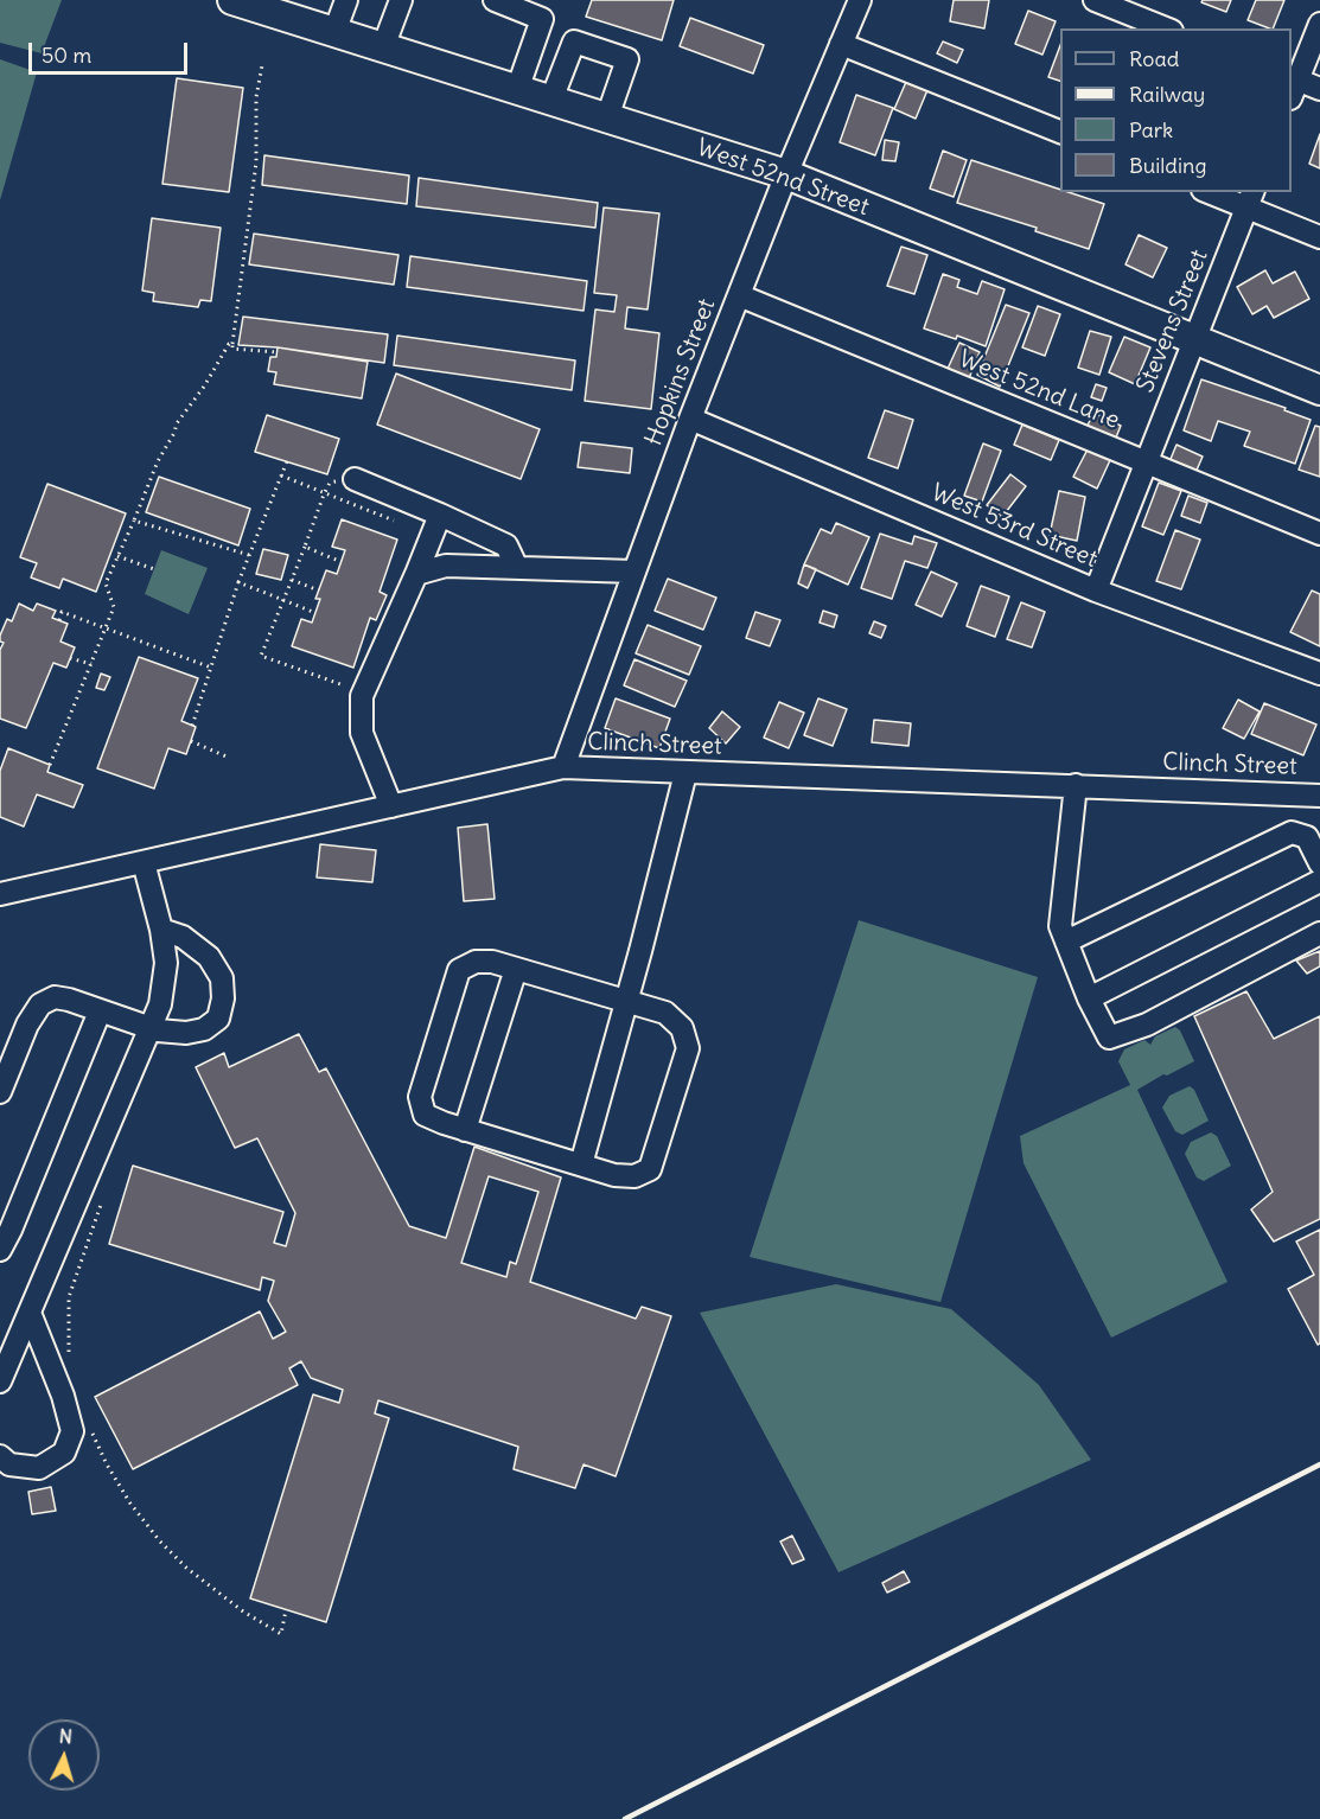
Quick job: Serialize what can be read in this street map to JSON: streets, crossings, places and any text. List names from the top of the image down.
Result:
{
  "streets": {
    "main road": ["West 52nd Street"],
    "street": [
      "Stevens Street",
      "Hopkins Street",
      "West 52nd Lane",
      "West 53rd Street",
      "Clinch Street"
    ]
  },
  "crossings": [
    ["West 52nd Street", "Stevens Street"],
    ["West 52nd Street", "Hopkins Street"],
    ["Stevens Street", "West 52nd Lane"],
    ["Stevens Street", "West 53rd Street"],
    ["Hopkins Street", "West 52nd Lane"],
    ["Hopkins Street", "West 53rd Street"],
    ["Hopkins Street", "Clinch Street"]
  ],
  "legend": [
    "Road",
    "Railway",
    "Park",
    "Building"
  ],
  "scale_bar": "50 m",
  "north": "top"
}
